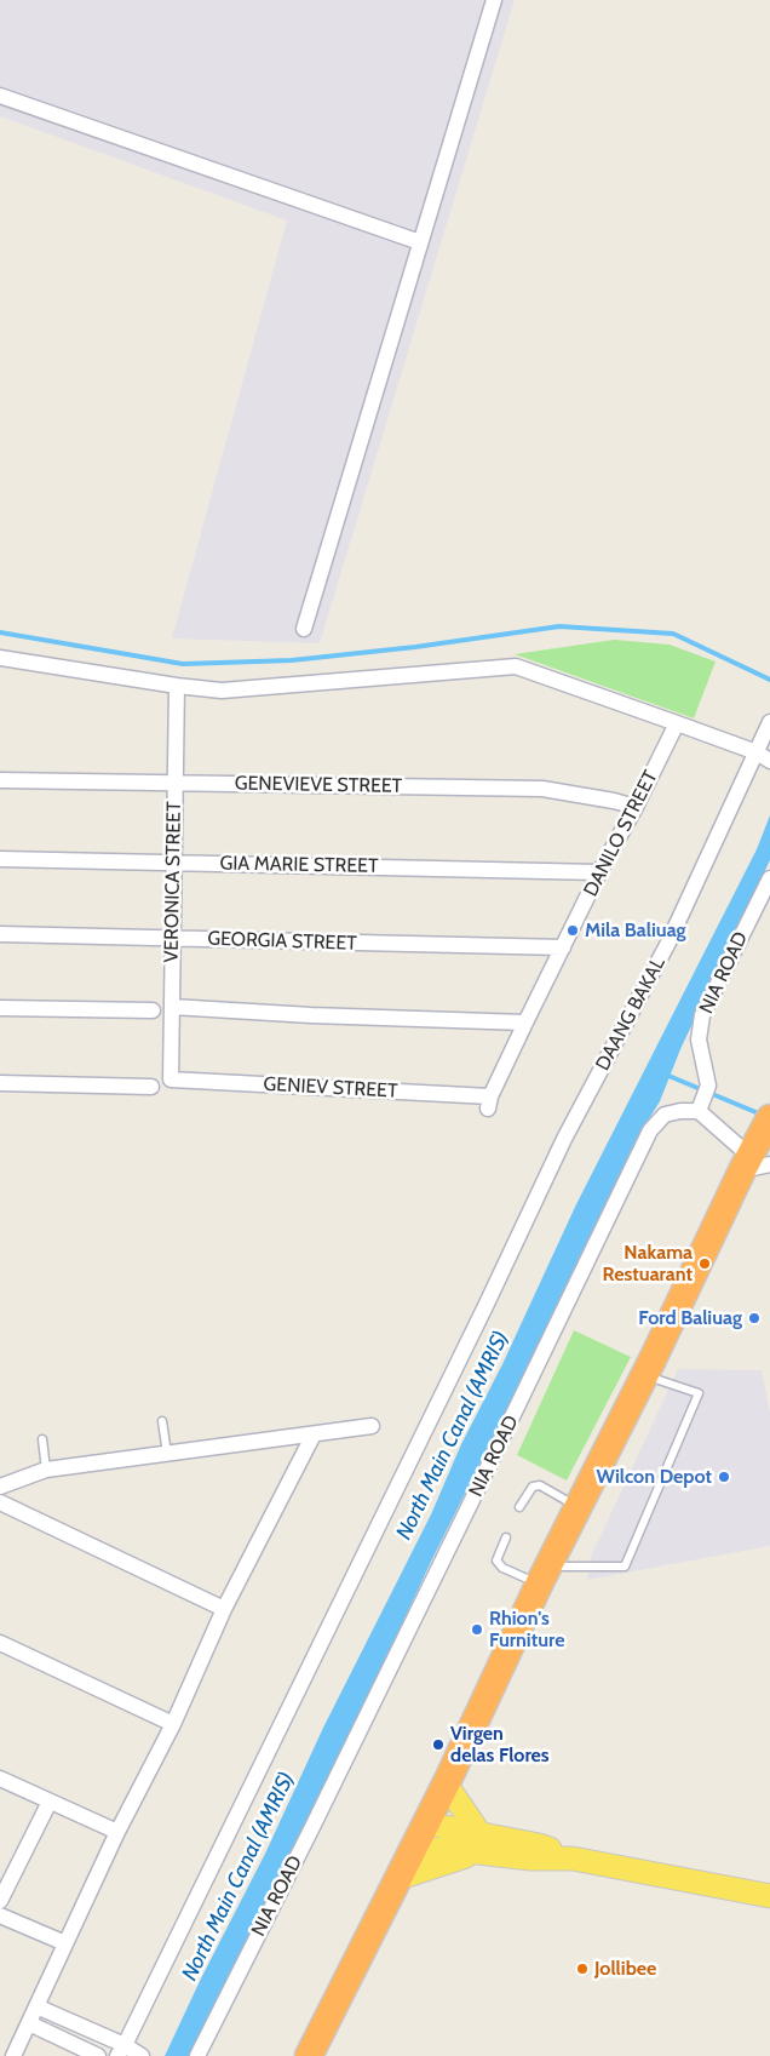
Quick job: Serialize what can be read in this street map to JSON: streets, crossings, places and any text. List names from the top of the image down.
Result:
{
  "streets": {
    "street": [
      "GENEVIEVE STREET",
      "DANILO STREET",
      "GIA MARIE STREET",
      "VERONICA STREET",
      "GEORGIA STREET",
      "NIA ROAD",
      "DAANG BAKAL",
      "GENIEV STREET"
    ]
  },
  "crossings": [
    ["GENEVIEVE STREET", "DANILO STREET"],
    ["GENEVIEVE STREET", "VERONICA STREET"],
    ["DANILO STREET", "GIA MARIE STREET"],
    ["DANILO STREET", "GEORGIA STREET"],
    ["DANILO STREET", "GENIEV STREET"],
    ["GIA MARIE STREET", "VERONICA STREET"],
    ["VERONICA STREET", "GEORGIA STREET"],
    ["VERONICA STREET", "GENIEV STREET"]
  ],
  "water": ["North Main Canal (AMRIS)"],
  "places": [
    "Mila Baliuag",
    "Nakama Restuarant",
    "Ford Baliuag",
    "Wilcon Depot",
    "Rhion's Furniture",
    "Virgen delas Flores",
    "Jollibee"
  ]
}
